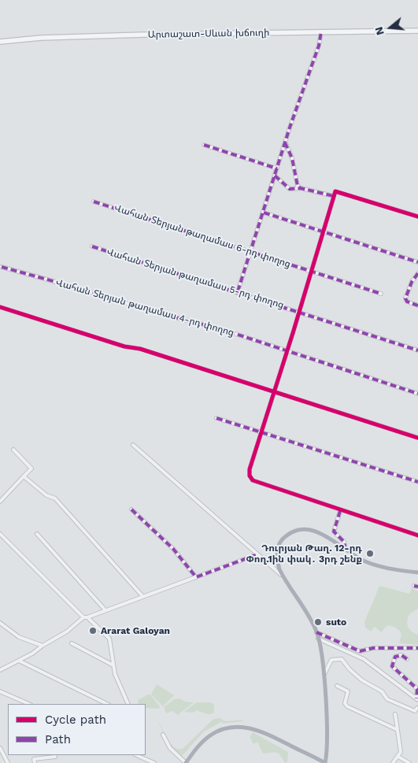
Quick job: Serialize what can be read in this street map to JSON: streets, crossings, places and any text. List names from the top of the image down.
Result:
{
  "streets": {
    "main road": ["Արտաշատ-Սևան խճուղի"],
    "street": ["Վահան Տերյան թաղամաս 6-րդ փողոց", "Վահան Տերյան թաղամաս 5-րդ փողոց", "Վահան Տերյան թաղամաս 4-րդ փողոց"]
  },
  "places": ["Դուրյան Թաղ. 12-րդ Փող.1ին փակ․ 3րդ շենք", "suto", "Ararat Galoyan"],
  "legend": ["Cycle path", "Path"],
  "north": "left"
}
